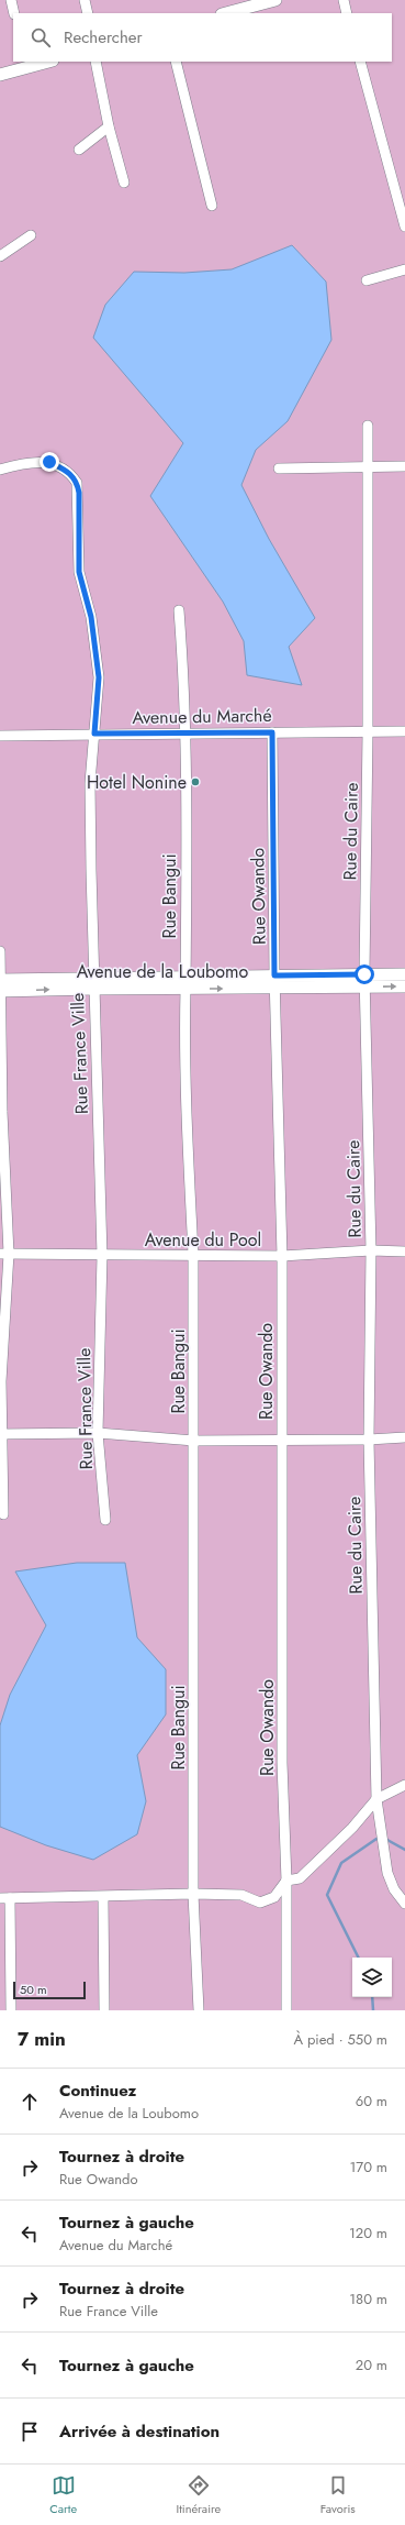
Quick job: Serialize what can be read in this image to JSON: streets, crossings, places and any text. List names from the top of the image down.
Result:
{
  "streets": {
    "street": [
      "Avenue du Marché",
      "Rue du Caire",
      "Rue Bangui",
      "Rue Owando",
      "Avenue de la Loubomo",
      "Rue France Ville",
      "Avenue du Pool"
    ]
  },
  "crossings": [
    ["Avenue du Marché", "Rue du Caire"],
    ["Avenue du Marché", "Rue Bangui"],
    ["Avenue du Marché", "Rue Owando"],
    ["Avenue du Marché", "Rue France Ville"],
    ["Rue du Caire", "Avenue de la Loubomo"],
    ["Rue du Caire", "Avenue du Pool"],
    ["Rue Bangui", "Avenue de la Loubomo"],
    ["Rue Bangui", "Avenue du Pool"],
    ["Rue Owando", "Avenue de la Loubomo"],
    ["Rue Owando", "Avenue du Pool"],
    ["Avenue de la Loubomo", "Rue France Ville"],
    ["Rue France Ville", "Avenue du Pool"]
  ],
  "places": ["Hotel Nonine"],
  "scale_bar": "50 m",
  "page": {
    "search": "Rechercher",
    "scale": "50 m",
    "heading": ["7 min", "À pied · 550 m"],
    "list": [
      ["Continuez", "Avenue de la Loubomo", "60 m"],
      ["Tournez à droite", "Rue Owando", "170 m"],
      ["Tournez à gauche", "Avenue du Marché", "120 m"],
      ["Tournez à droite", "Rue France Ville", "180 m"],
      ["Tournez à gauche", "20 m"],
      "Arrivée à destination"
    ],
    "nav": ["Carte", "Itinéraire", "Favoris"]
  }
}
